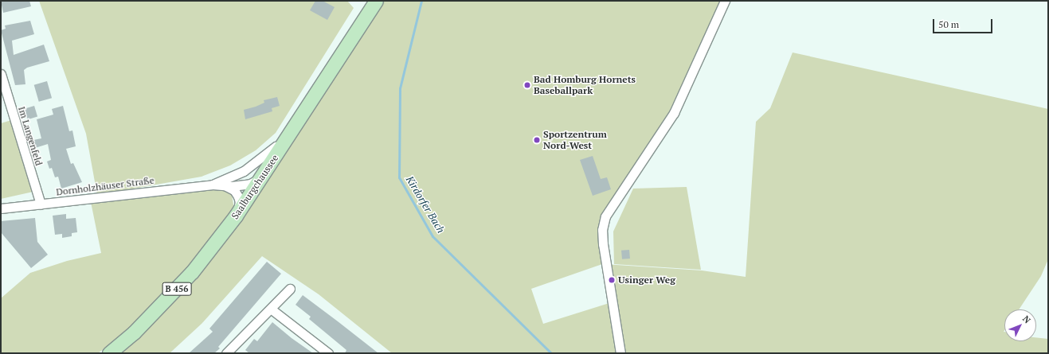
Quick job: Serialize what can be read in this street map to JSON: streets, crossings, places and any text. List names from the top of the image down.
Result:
{
  "streets": {
    "main road": ["Saalburgchaussee", "B 456"],
    "street": ["Im Langenfeld", "Dornholzhäuser Straße"]
  },
  "crossings": [
    ["Im Langenfeld", "Dornholzhäuser Straße"],
    ["Dornholzhäuser Straße", "Saalburgchaussee"]
  ],
  "water": ["Kirdorfer Bach"],
  "places": ["Bad Homburg Hornets Baseballpark", "Sportzentrum Nord-West", "Usinger Weg"],
  "scale_bar": "50 m",
  "north": "top right"
}
